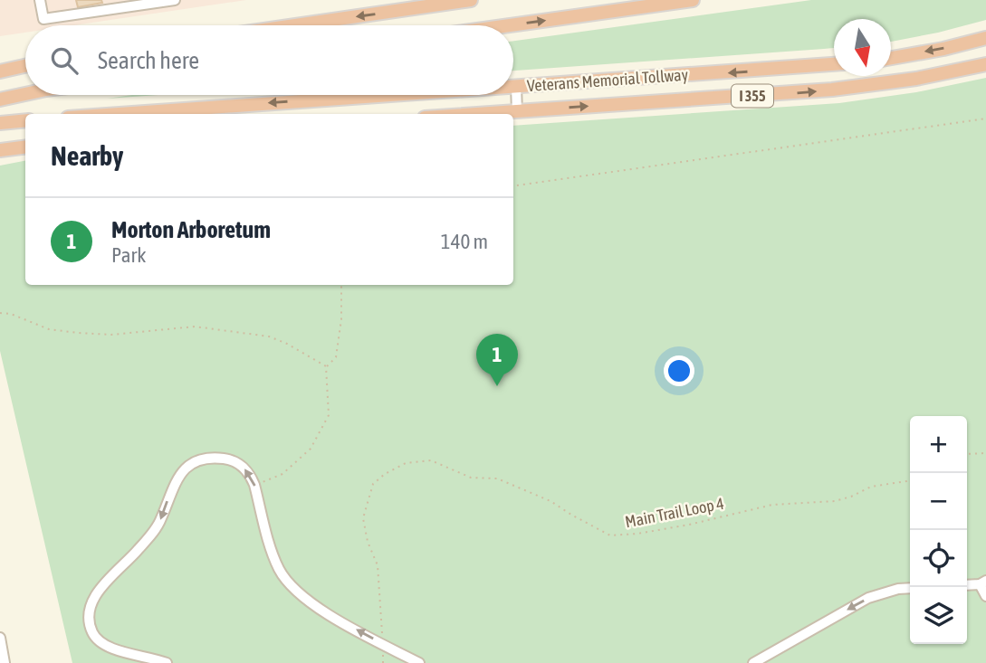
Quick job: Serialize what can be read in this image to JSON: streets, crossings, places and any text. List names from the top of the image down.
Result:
{
  "streets": {
    "highway": ["Veterans Memorial Tollway", "I 355"],
    "path": ["Main Trail Loop 4"]
  },
  "north": "bottom",
  "page": {
    "search": "Search here",
    "heading": "Nearby",
    "list": [
      {
        "mark": "1",
        "name": "Morton Arboretum",
        "note": "Park",
        "value": "140 m"
      }
    ],
    "pins": "1",
    "map_buttons": ["+", "−"]
  }
}
